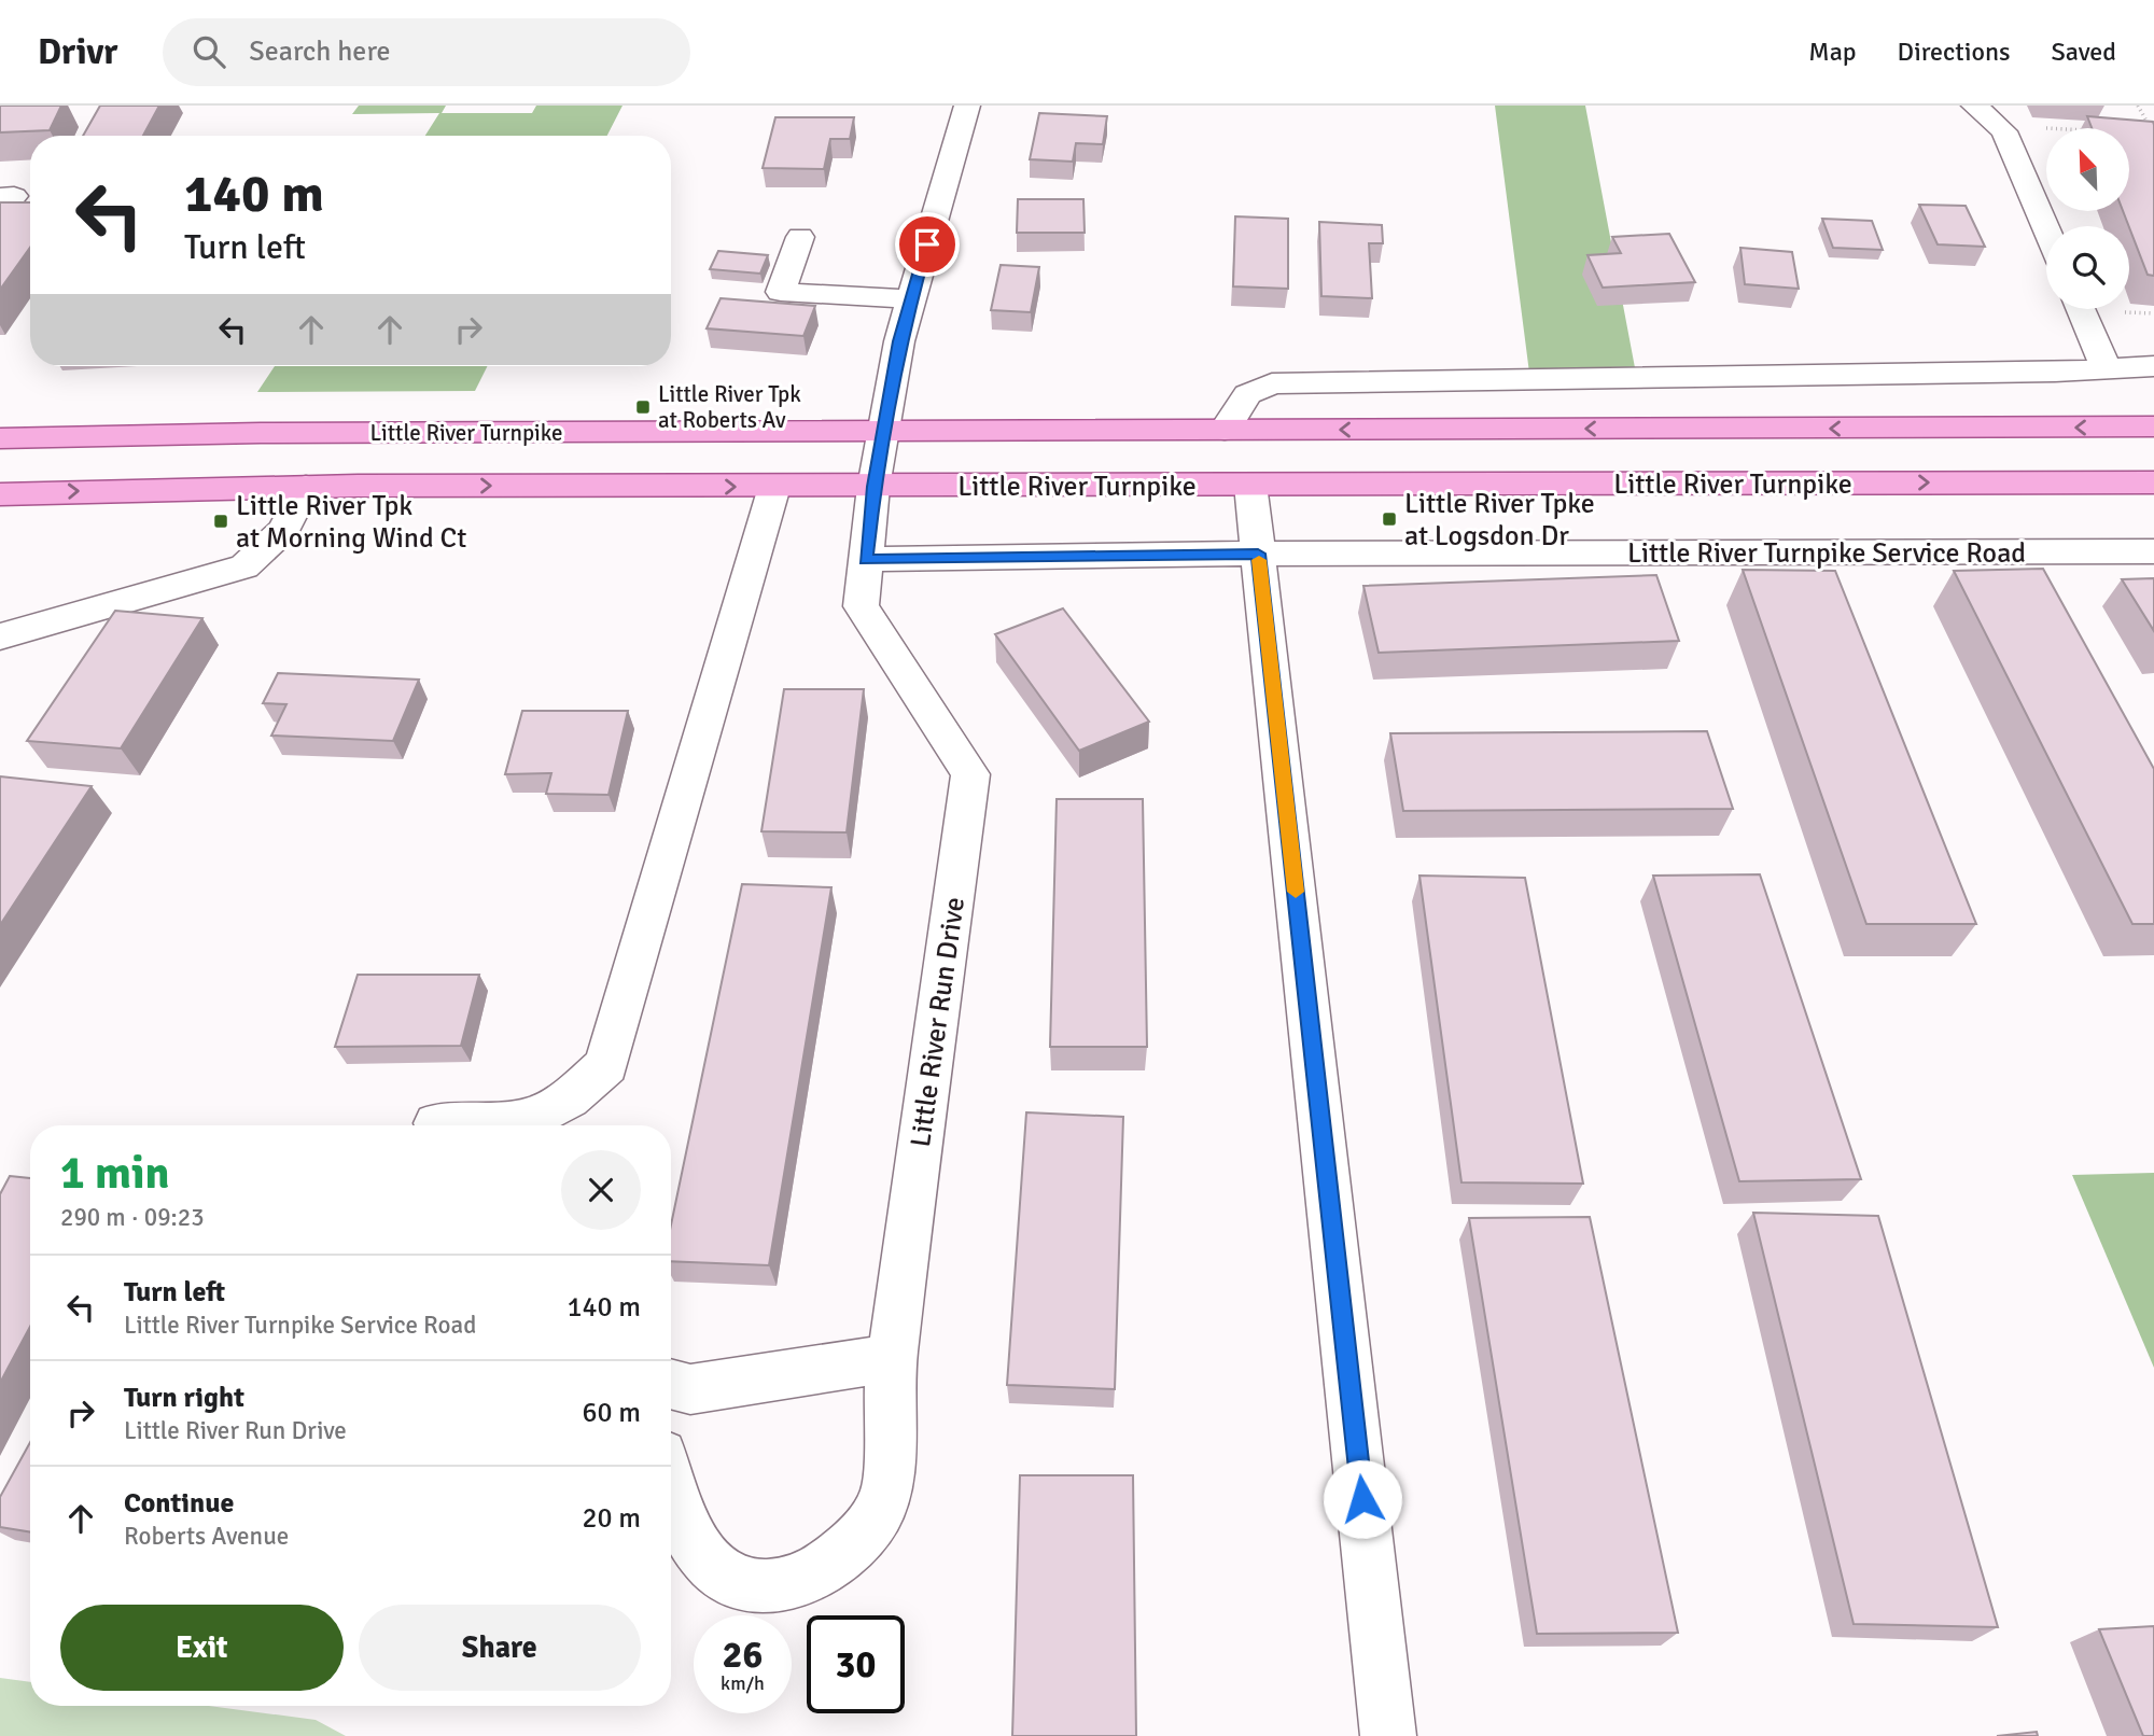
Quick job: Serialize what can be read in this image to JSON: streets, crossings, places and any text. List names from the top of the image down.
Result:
{
  "streets": {
    "main road": ["Little River Turnpike"],
    "street": ["Little River Turnpike Service Road", "Little River Run Drive"]
  },
  "crossings": [
    ["Little River Turnpike", "Little River Run Drive"],
    ["Little River Turnpike Service Road", "Little River Run Drive"]
  ],
  "places": {
    "transit": ["Little River Tpk at Roberts Av", "Little River Tpke at Logsdon Dr", "Little River Tpk at Morning Wind Ct"]
  },
  "north": "top left",
  "page": {
    "header": "Drivr",
    "search": "Search here",
    "nav": ["Map", "Directions", "Saved"],
    "turn": ["140 m", "Turn left"],
    "heading": ["1 min", "290 m · 09:23"],
    "list": [
      {
        "name": "Turn left",
        "note": "Little River Turnpike Service Road",
        "value": "140 m"
      },
      {
        "name": "Turn right",
        "note": "Little River Run Drive",
        "value": "60 m"
      },
      {
        "name": "Continue",
        "note": "Roberts Avenue",
        "value": "20 m"
      }
    ],
    "buttons": ["Exit", "Share"],
    "speed": "26 km/h",
    "limit": "30"
  }
}
